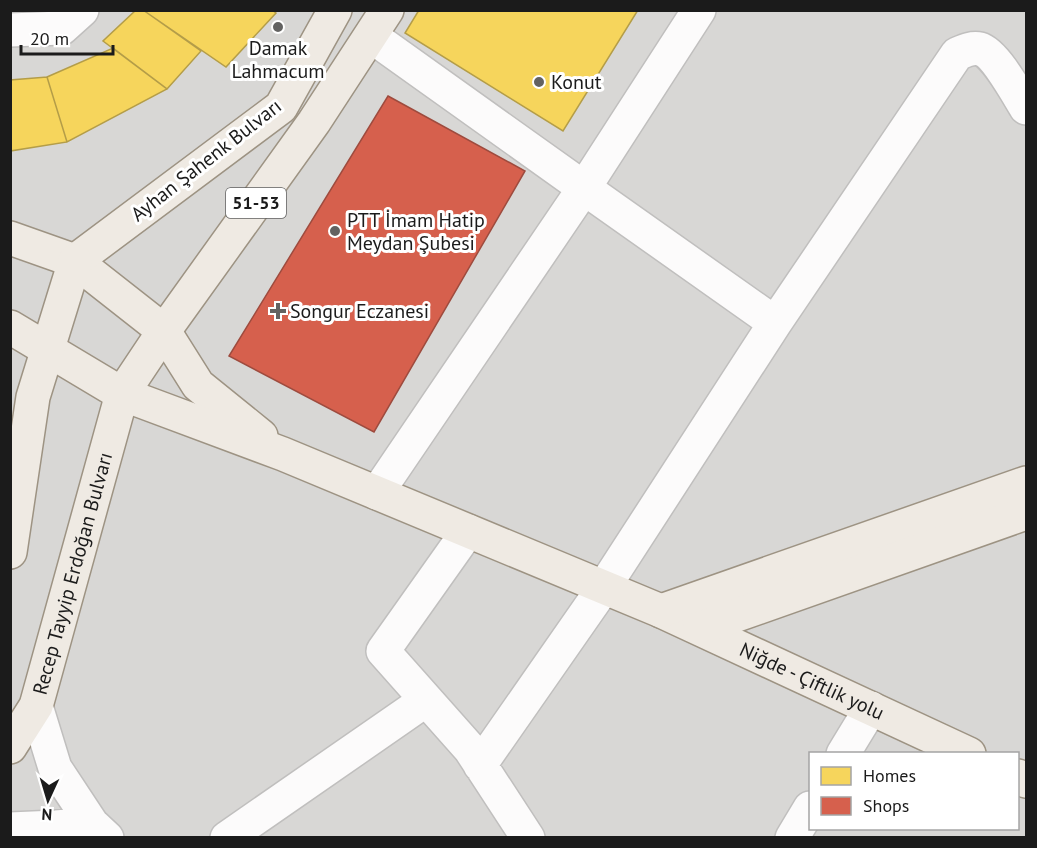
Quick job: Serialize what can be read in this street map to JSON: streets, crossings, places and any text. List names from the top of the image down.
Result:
{
  "streets": {
    "main road": [
      "Ayhan Şahenk Bulvarı",
      "51-53",
      "Recep Tayyip Erdoğan Bulvarı",
      "Niğde - Çiftlik yolu"
    ]
  },
  "crossings": [
    ["Ayhan Şahenk Bulvarı", "Recep Tayyip Erdoğan Bulvarı"]
  ],
  "places": {
    "other": ["Damak Lahmacum", "Konut", "PTT İmam Hatip Meydan Şubesi"],
    "health": ["Songur Eczanesi"]
  },
  "legend": ["Homes", "Shops"],
  "scale_bar": "20 m",
  "north": "bottom"
}
